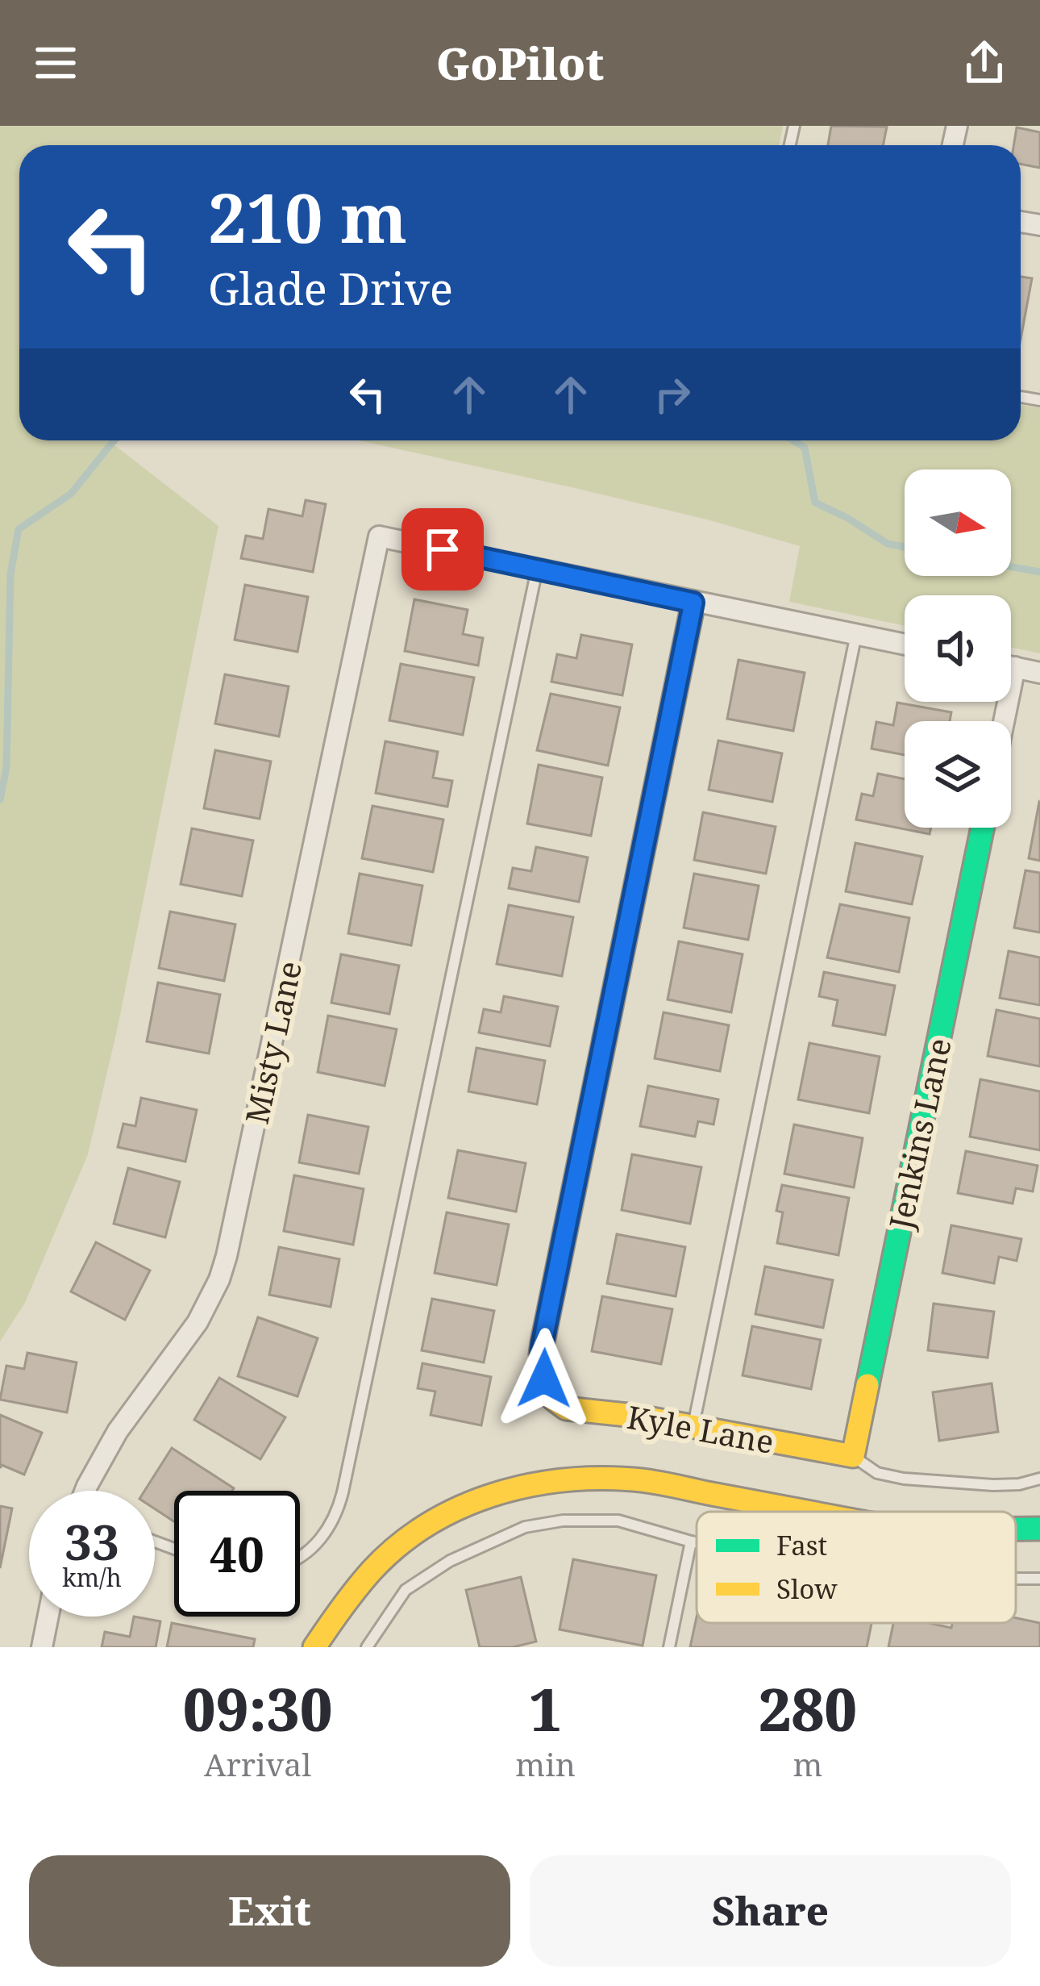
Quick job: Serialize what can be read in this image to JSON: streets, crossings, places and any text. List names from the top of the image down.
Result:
{
  "streets": {
    "street": ["Misty Lane", "Jenkins Lane", "Kyle Lane"]
  },
  "crossings": [
    ["Jenkins Lane", "Kyle Lane"]
  ],
  "legend": ["Fast", "Slow"],
  "north": "right",
  "page": {
    "header": "GoPilot",
    "turn": ["210 m", "Glade Drive"],
    "speed": "33 km/h",
    "limit": "40",
    "eta": [
      "09:30",
      "Arrival",
      "1",
      "min",
      "280",
      "m"
    ],
    "buttons": ["Exit", "Share"]
  }
}
